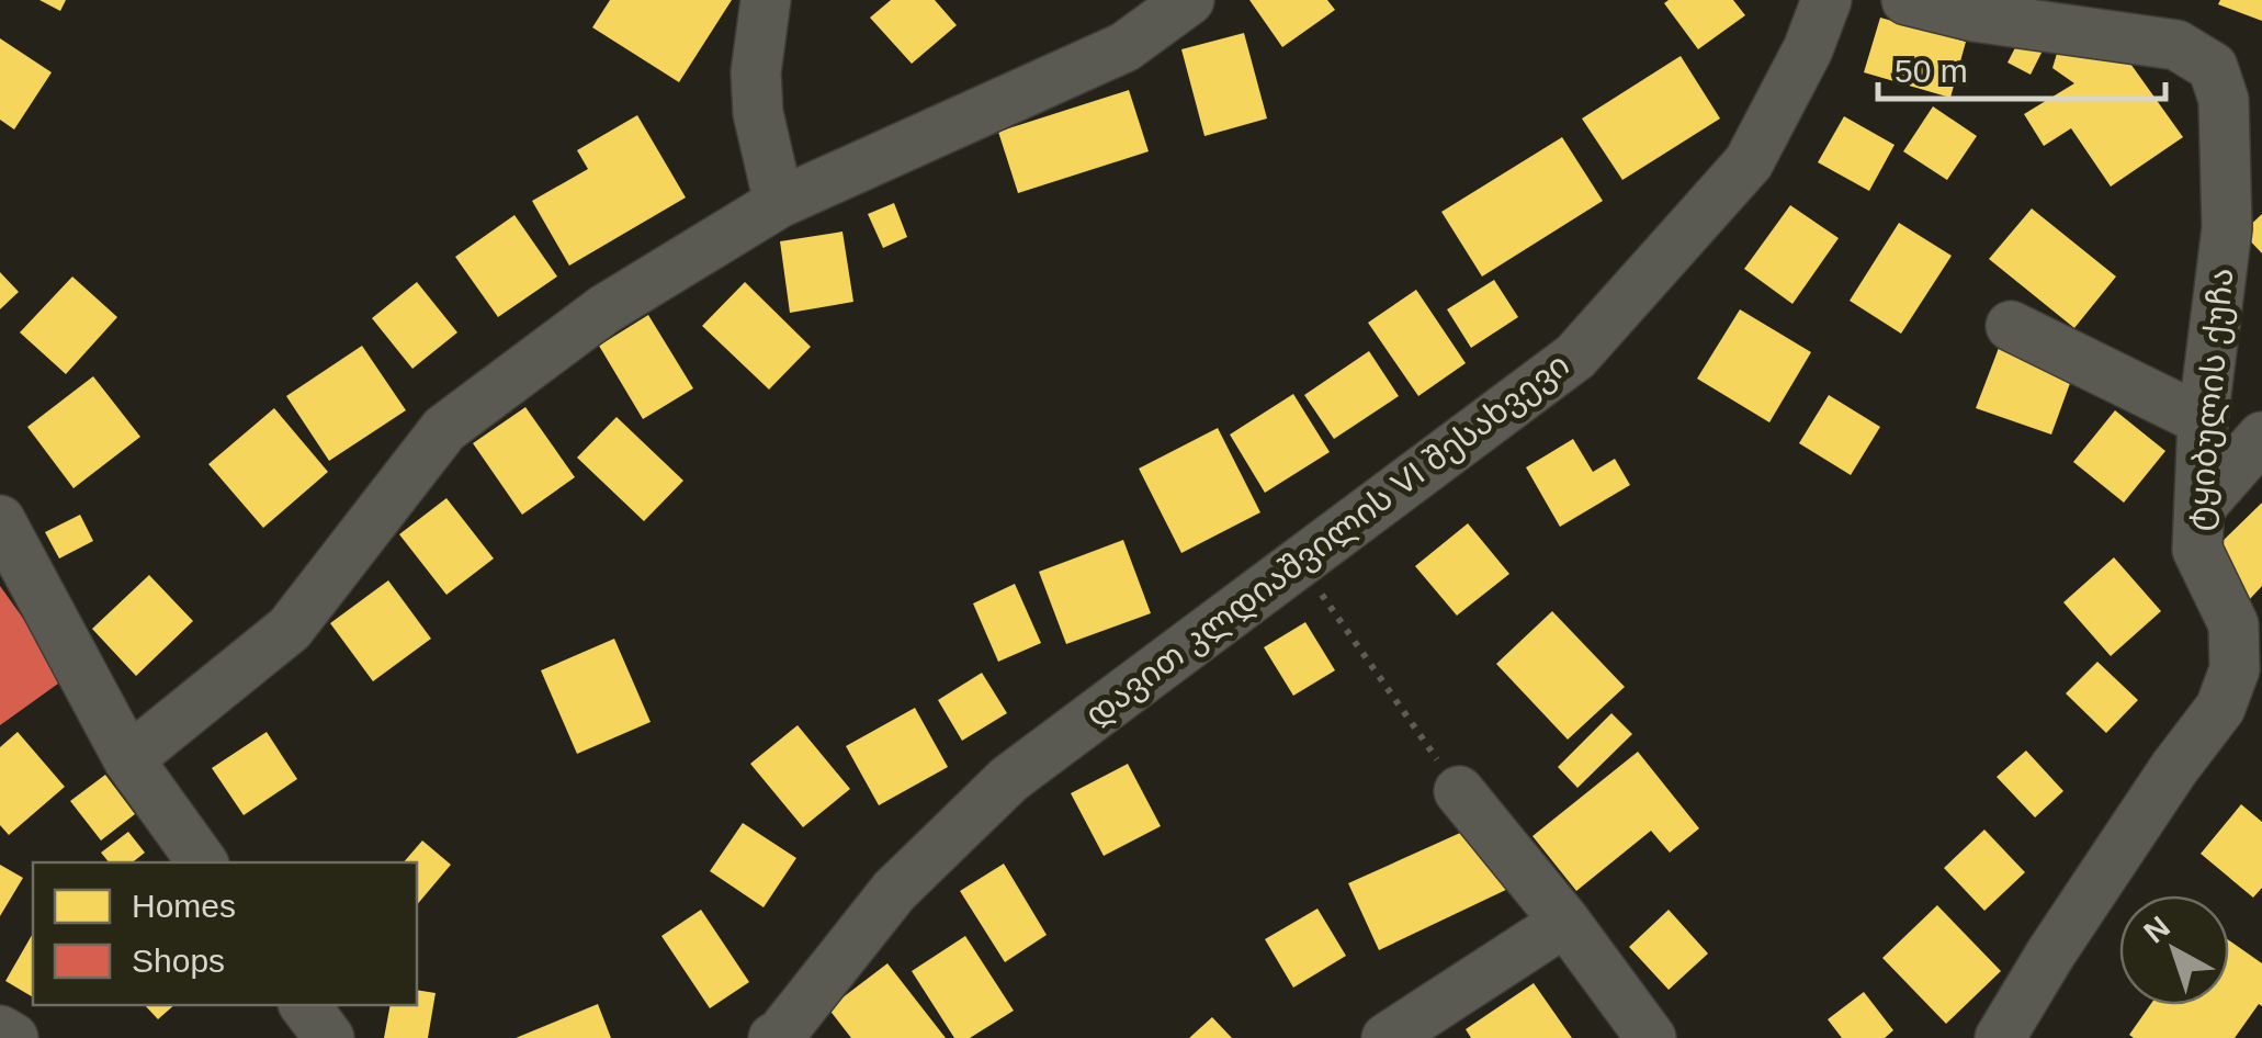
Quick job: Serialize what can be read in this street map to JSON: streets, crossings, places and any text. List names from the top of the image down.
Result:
{
  "streets": {
    "street": ["ტყიბულის ქუჩა", "დავით კლდიაშვილის VI შესახვევი"]
  },
  "legend": ["Homes", "Shops"],
  "scale_bar": "50 m",
  "north": "top left"
}
